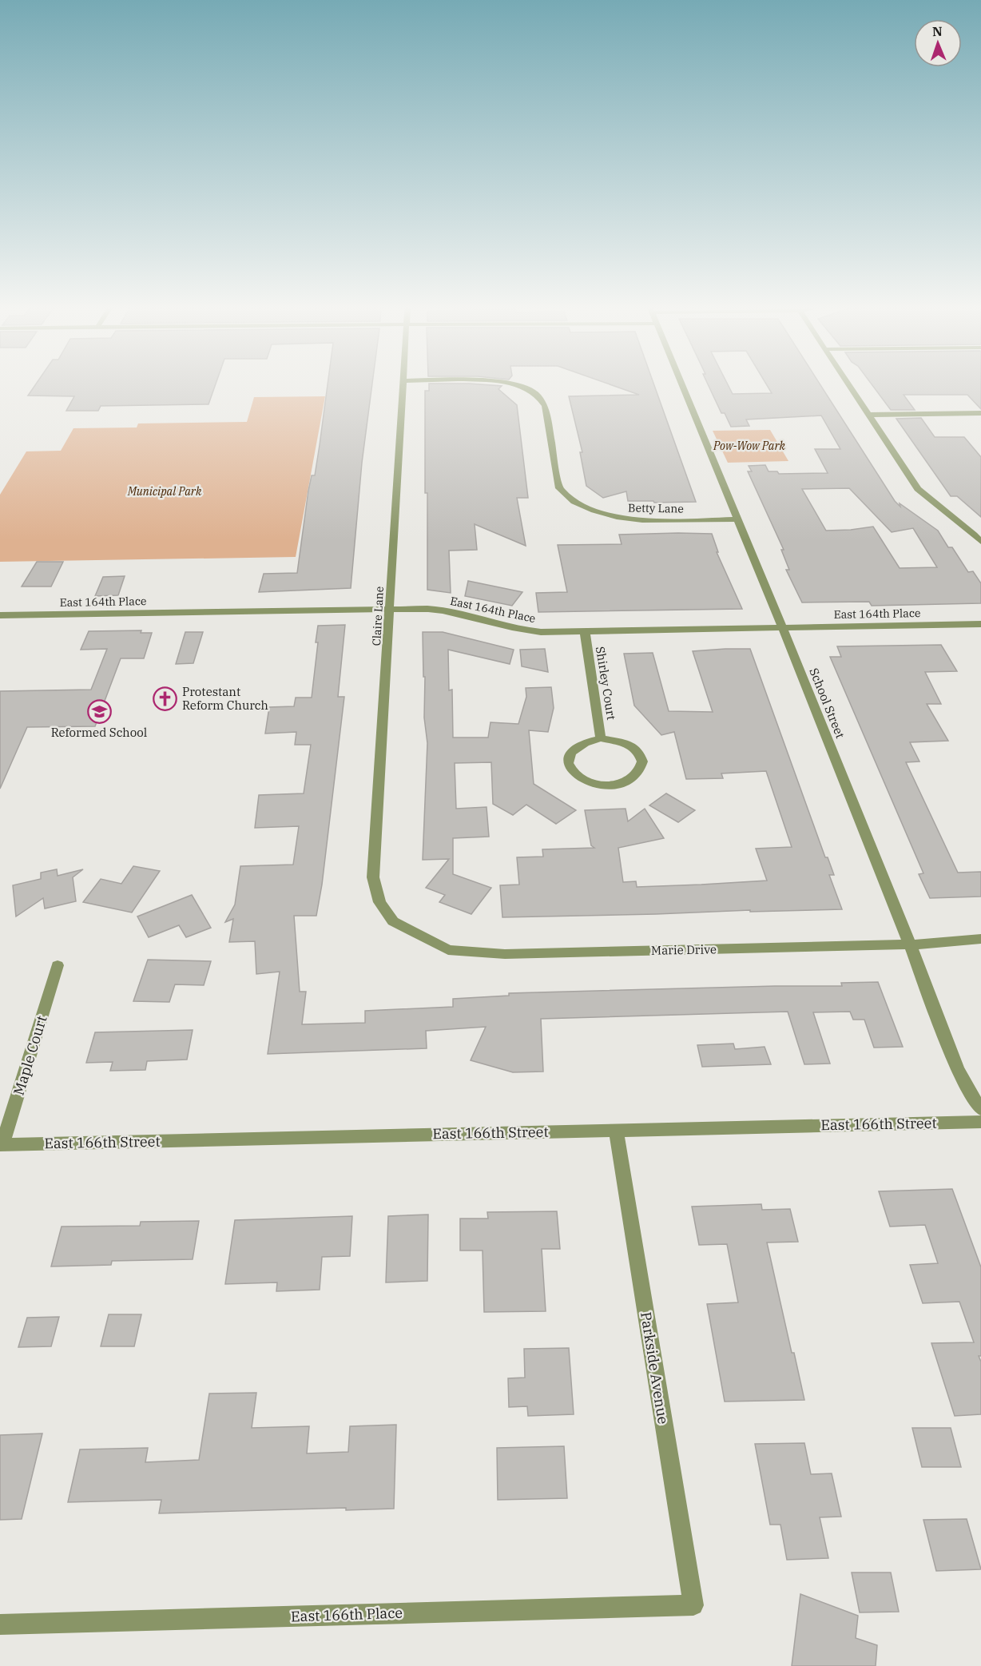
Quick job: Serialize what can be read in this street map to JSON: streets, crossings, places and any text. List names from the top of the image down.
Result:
{
  "streets": {
    "street": [
      "Betty Lane",
      "East 164th Place",
      "Claire Lane",
      "Shirley Court",
      "School Street",
      "Marie Drive",
      "Maple Court",
      "East 166th Street",
      "Parkside Avenue",
      "East 166th Place"
    ]
  },
  "crossings": [
    ["Betty Lane", "School Street"],
    ["East 164th Place", "Claire Lane"],
    ["East 164th Place", "Shirley Court"],
    ["East 164th Place", "School Street"],
    ["Claire Lane", "Marie Drive"],
    ["School Street", "Marie Drive"],
    ["Maple Court", "East 166th Street"],
    ["East 166th Street", "Parkside Avenue"],
    ["Parkside Avenue", "East 166th Place"]
  ],
  "parks": ["Pow-Wow Park", "Municipal Park"],
  "places": {
    "church": ["Protestant Reform Church"],
    "school or university": ["Reformed School"]
  },
  "north": "top"
}
